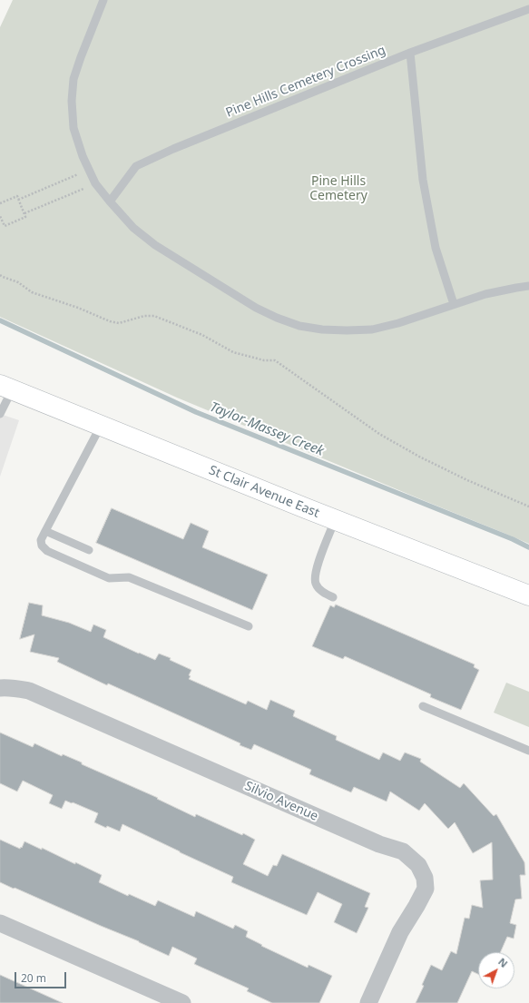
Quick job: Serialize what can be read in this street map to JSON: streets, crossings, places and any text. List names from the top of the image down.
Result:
{
  "streets": {
    "main road": ["St Clair Avenue East"],
    "street": ["Silvio Avenue"],
    "lane": ["Pine Hills Cemetery Crossing"]
  },
  "water": ["Taylor-Massey Creek"],
  "parks": ["Pine Hills Cemetery"],
  "scale_bar": "20 m",
  "north": "top right"
}
